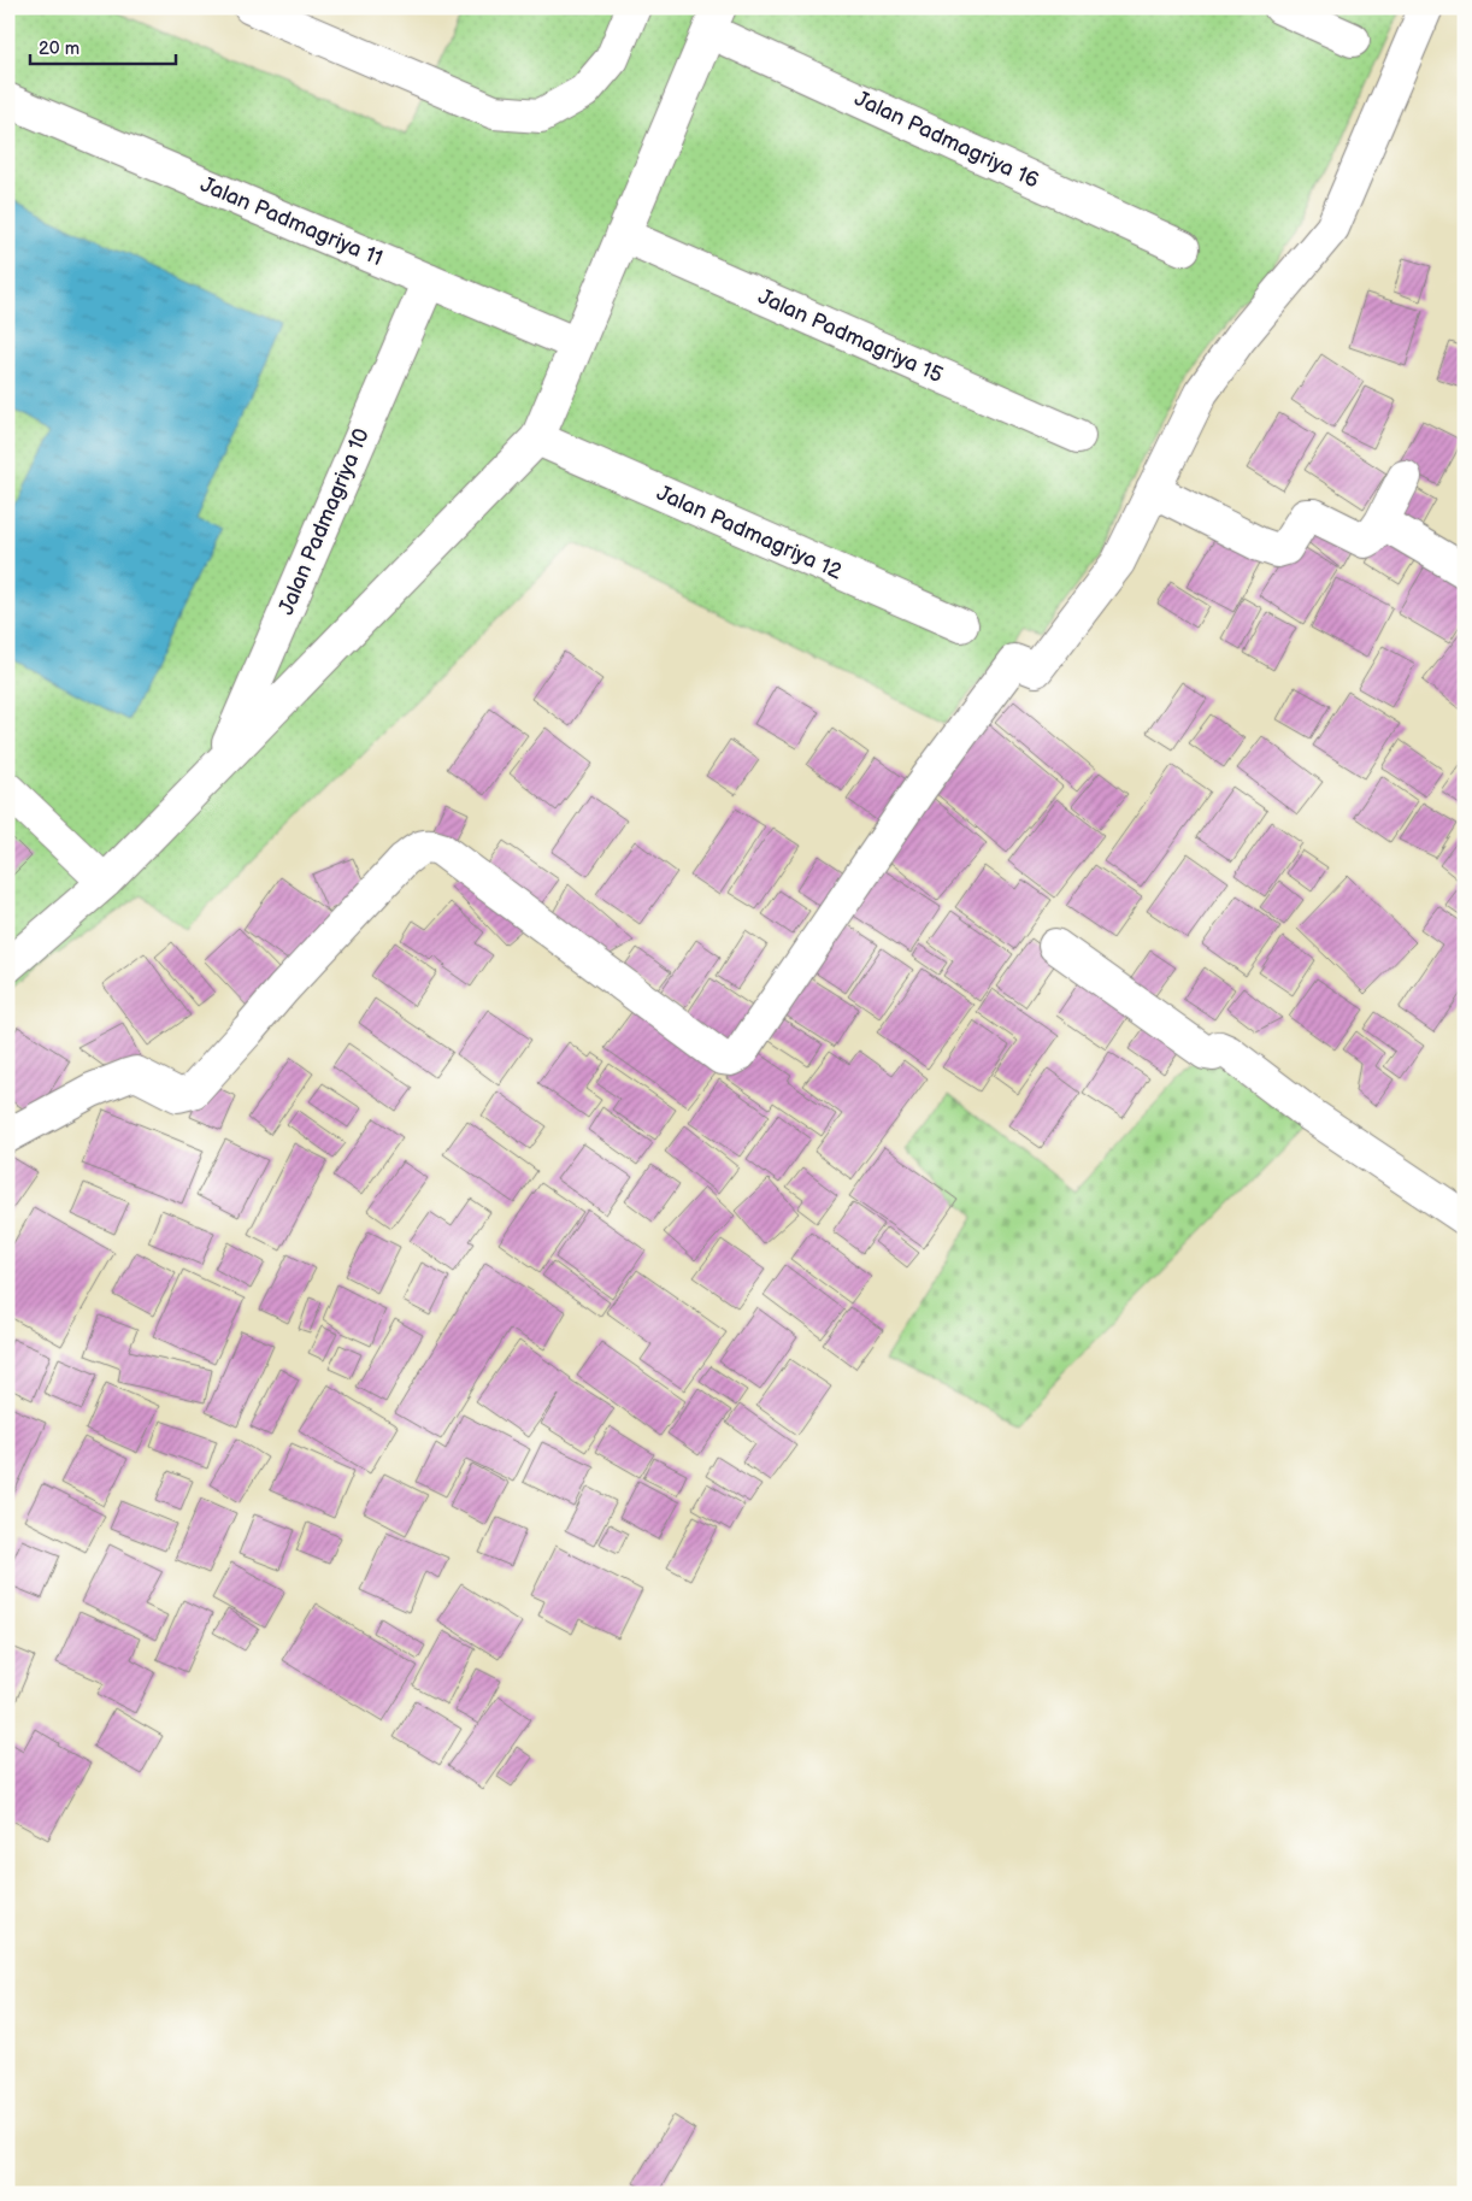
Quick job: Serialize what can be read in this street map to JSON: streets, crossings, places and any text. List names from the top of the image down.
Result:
{
  "streets": {
    "street": [
      "Jalan Padmagriya 16",
      "Jalan Padmagriya 11",
      "Jalan Padmagriya 15",
      "Jalan Padmagriya 10",
      "Jalan Padmagriya 12"
    ]
  },
  "crossings": [
    ["Jalan Padmagriya 11", "Jalan Padmagriya 10"],
    ["Jalan Padmagriya 10", "Jalan Padmagriya 12"]
  ],
  "scale_bar": "20 m"
}
